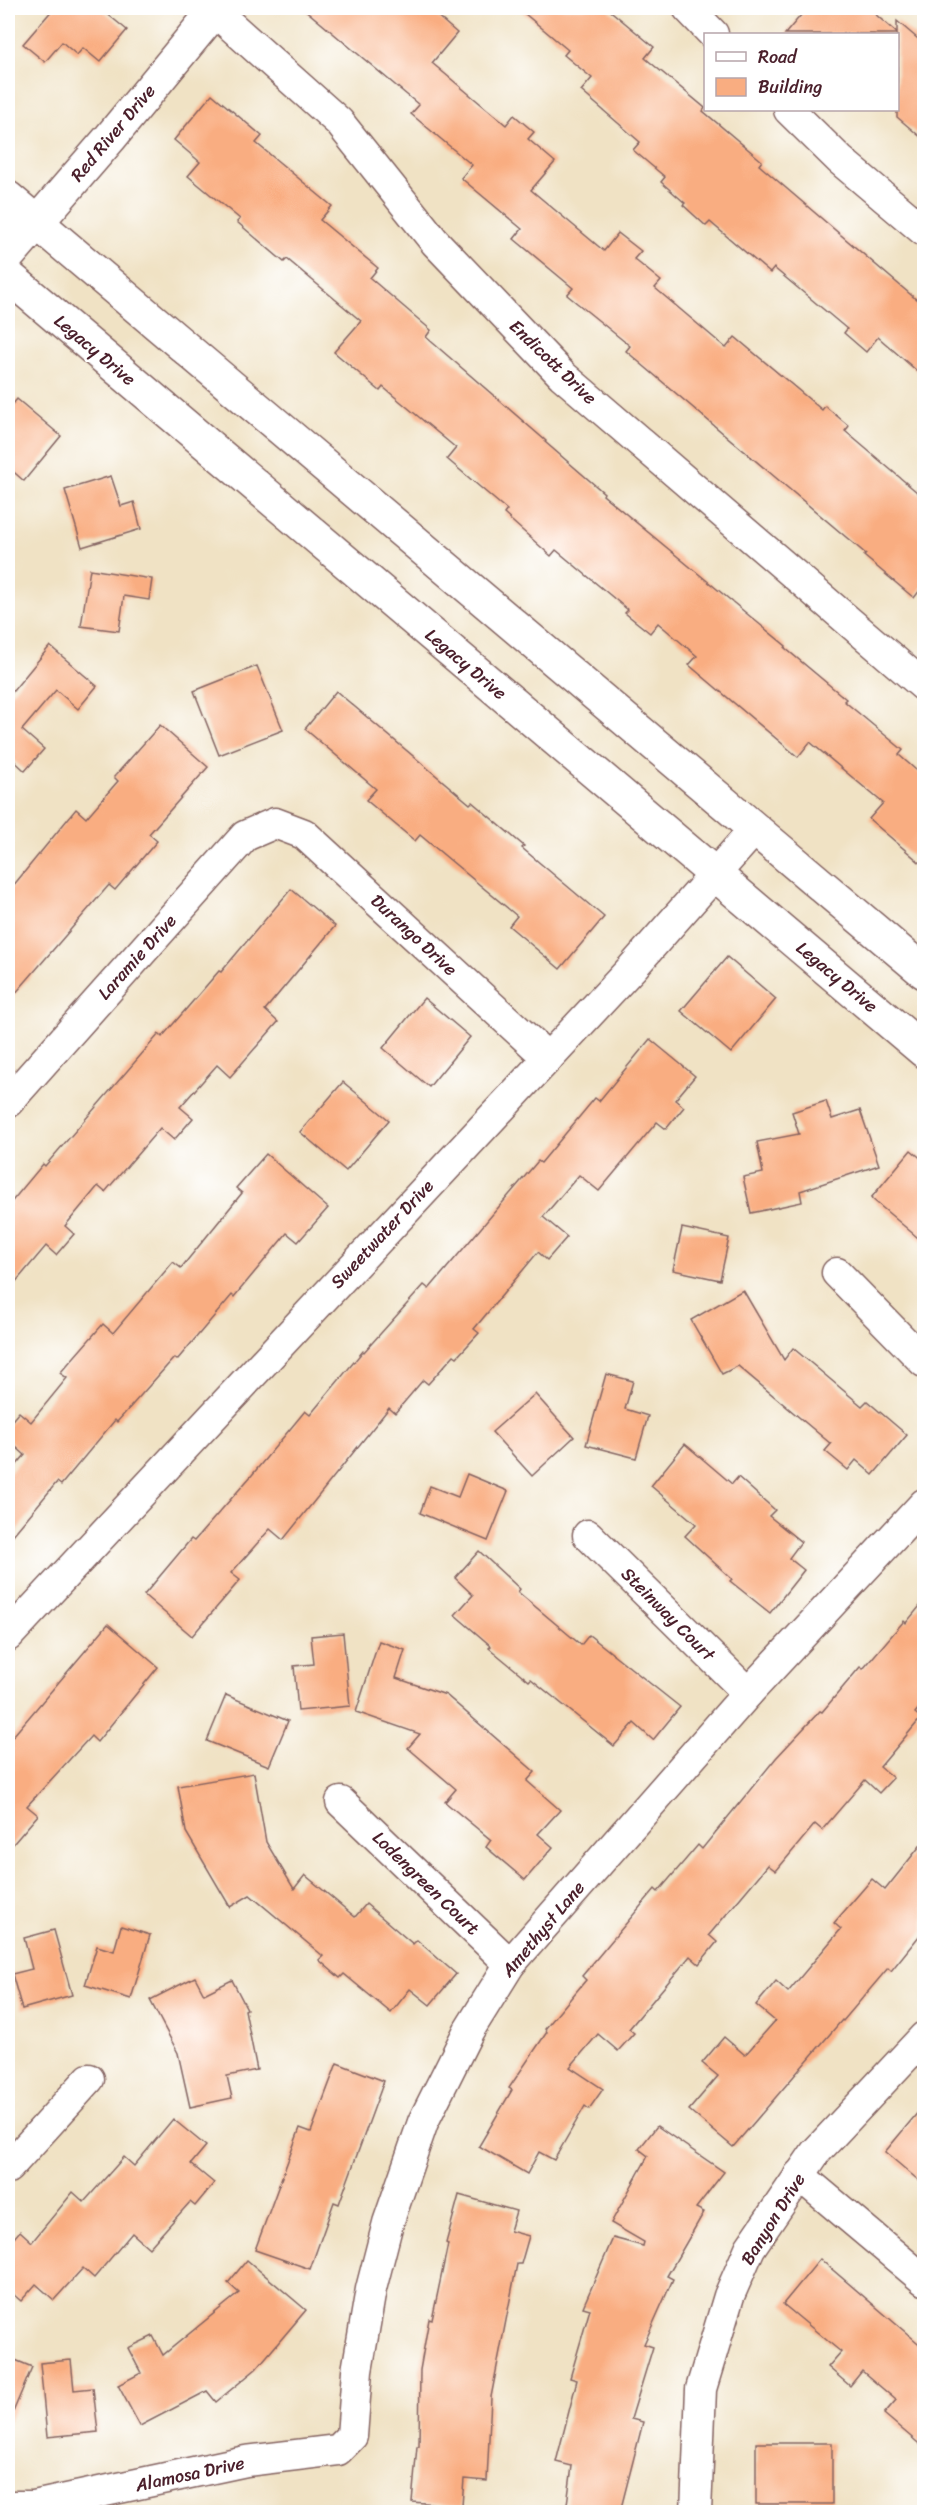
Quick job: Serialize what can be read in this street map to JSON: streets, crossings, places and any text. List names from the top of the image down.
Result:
{
  "streets": {
    "main road": ["Red River Drive", "Legacy Drive"],
    "street": [
      "Endicott Drive",
      "Durango Drive",
      "Laramie Drive",
      "Sweetwater Drive",
      "Steinway Court",
      "Lodengreen Court",
      "Amethyst Lane",
      "Banyon Drive",
      "Alamosa Drive"
    ]
  },
  "crossings": [
    ["Red River Drive", "Endicott Drive"],
    ["Legacy Drive", "Sweetwater Drive"],
    ["Durango Drive", "Laramie Drive"],
    ["Durango Drive", "Sweetwater Drive"],
    ["Steinway Court", "Amethyst Lane"],
    ["Lodengreen Court", "Amethyst Lane"],
    ["Amethyst Lane", "Alamosa Drive"]
  ],
  "legend": ["Road", "Building"]
}
